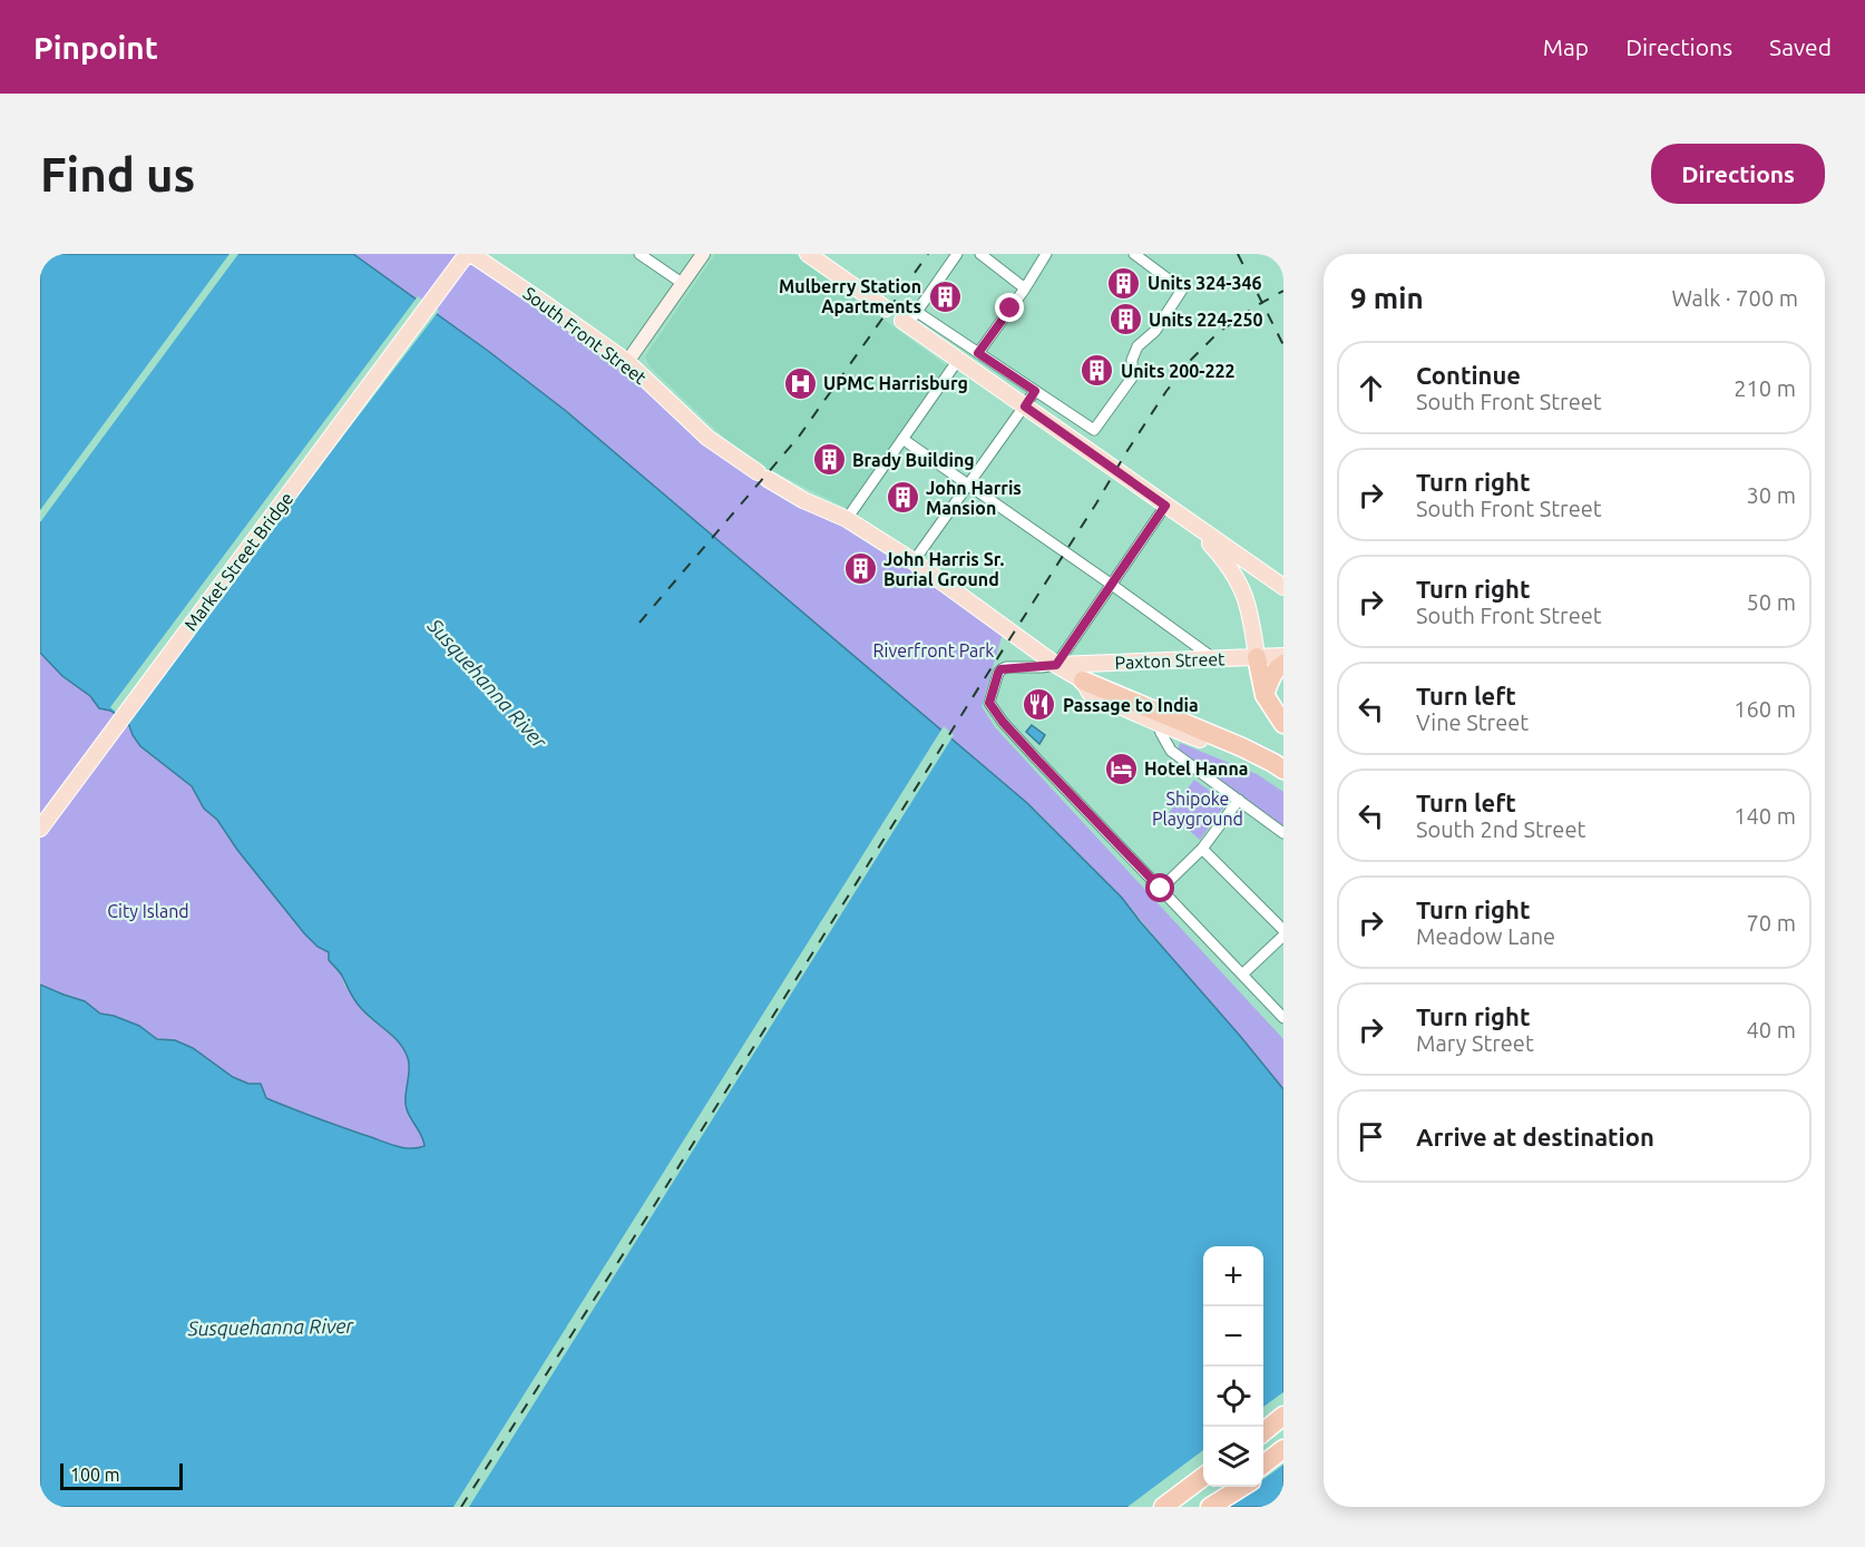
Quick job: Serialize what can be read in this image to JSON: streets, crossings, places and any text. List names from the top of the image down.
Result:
{
  "streets": {
    "main road": ["South Front Street", "Market Street Bridge", "Paxton Street"]
  },
  "crossings": [
    ["South Front Street", "Market Street Bridge"],
    ["South Front Street", "Paxton Street"]
  ],
  "water": ["Susquehanna River"],
  "parks": ["Riverfront Park", "Shipoke Playground", "City Island"],
  "places": {
    "building": [
      "Units 324-346",
      "Mulberry Station Apartments",
      "Units 224-250",
      "Units 200-222",
      "Brady Building",
      "John Harris Mansion",
      "John Harris Sr. Burial Ground"
    ],
    "hospital": ["UPMC Harrisburg"],
    "restaurant": ["Passage to India"],
    "hotel": ["Hotel Hanna"]
  },
  "scale_bar": "100 m",
  "page": {
    "header": "Pinpoint",
    "nav": ["Map", "Directions", "Saved"],
    "buttons": "Directions",
    "title": "Find us",
    "heading": ["9 min", "Walk · 700 m"],
    "list": [
      ["Continue", "South Front Street", "210 m"],
      ["Turn right", "South Front Street", "30 m"],
      ["Turn right", "South Front Street", "50 m"],
      ["Turn left", "Vine Street", "160 m"],
      ["Turn left", "South 2nd Street", "140 m"],
      ["Turn right", "Meadow Lane", "70 m"],
      ["Turn right", "Mary Street", "40 m"],
      "Arrive at destination"
    ],
    "map_buttons": ["+", "−"],
    "scale": "100 m"
  }
}
